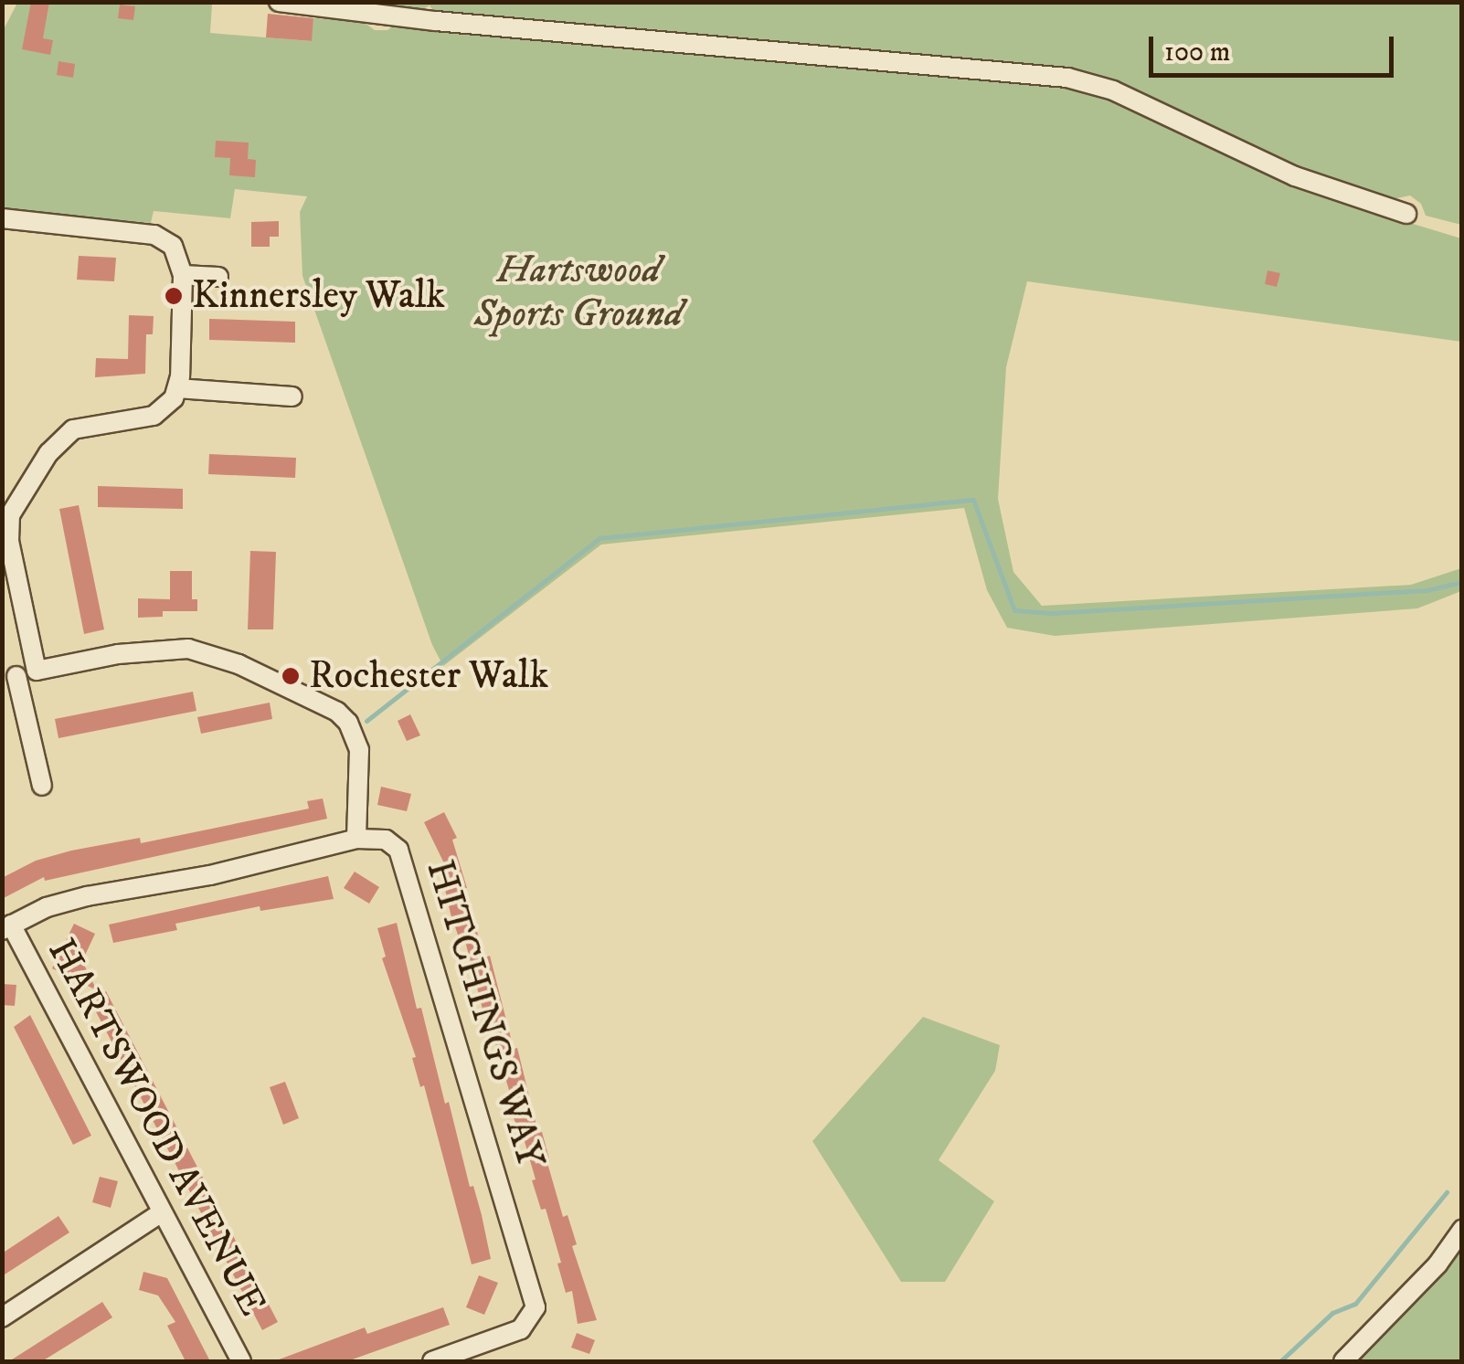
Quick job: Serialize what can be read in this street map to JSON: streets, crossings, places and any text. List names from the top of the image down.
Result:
{
  "streets": {
    "street": ["HITCHINGS WAY", "HARTSWOOD AVENUE"]
  },
  "crossings": [
    ["HITCHINGS WAY", "HARTSWOOD AVENUE"]
  ],
  "parks": ["Hartswood Sports Ground"],
  "places": ["Kinnersley Walk", "Rochester Walk"],
  "scale_bar": "100 m"
}
